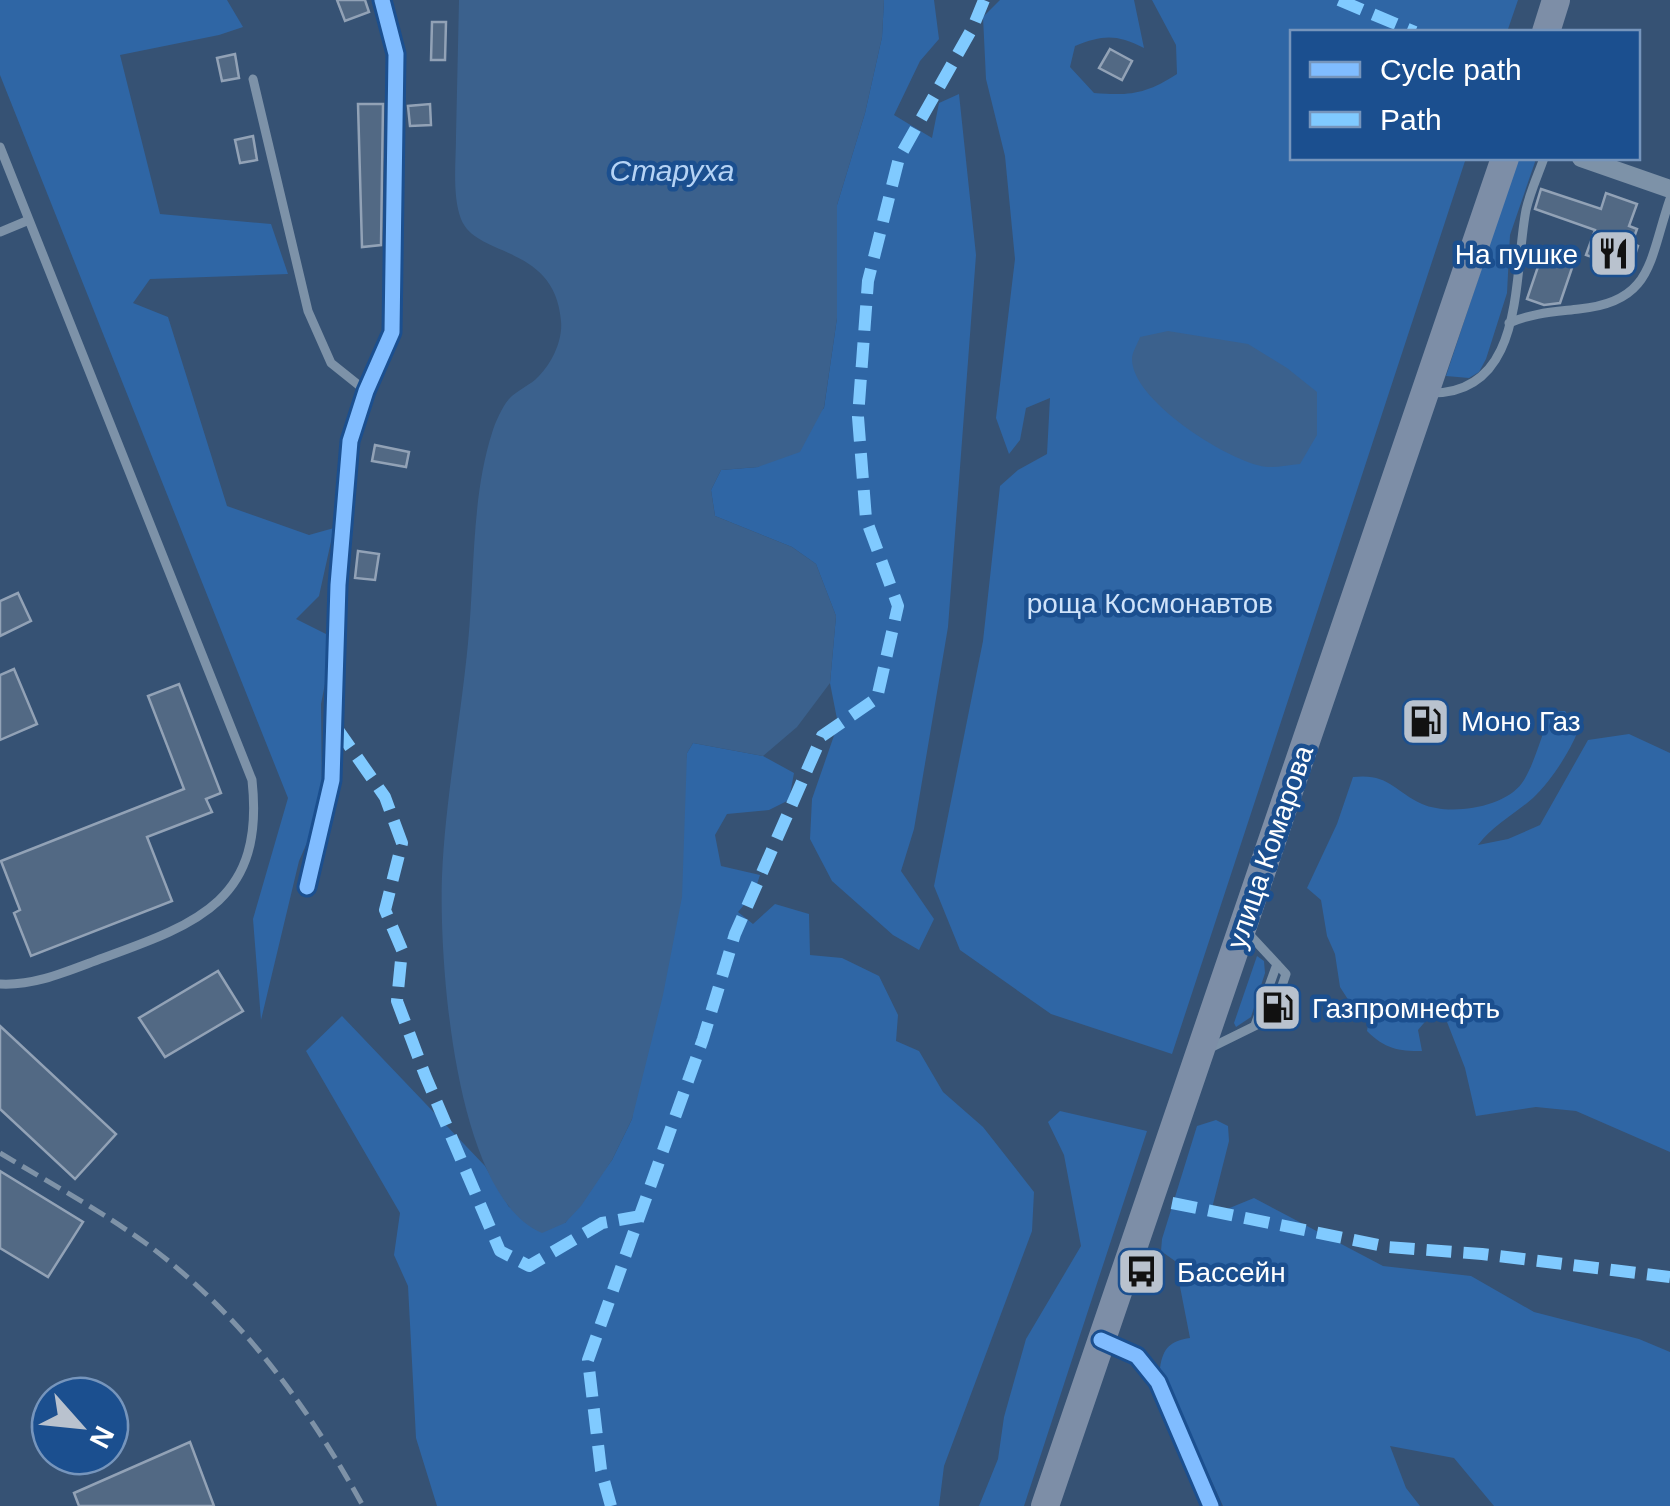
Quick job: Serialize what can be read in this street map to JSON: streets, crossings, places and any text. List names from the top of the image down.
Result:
{
  "streets": {
    "main road": ["улица Комарова"]
  },
  "water": ["Старуха"],
  "parks": ["роща Космонавтов"],
  "places": {
    "restaurant": ["На пушке"],
    "fuel station": ["Моно Газ", "Газпромнефть"],
    "bus stop": ["Бассейн"]
  },
  "legend": ["Cycle path", "Path"],
  "north": "bottom right"
}
